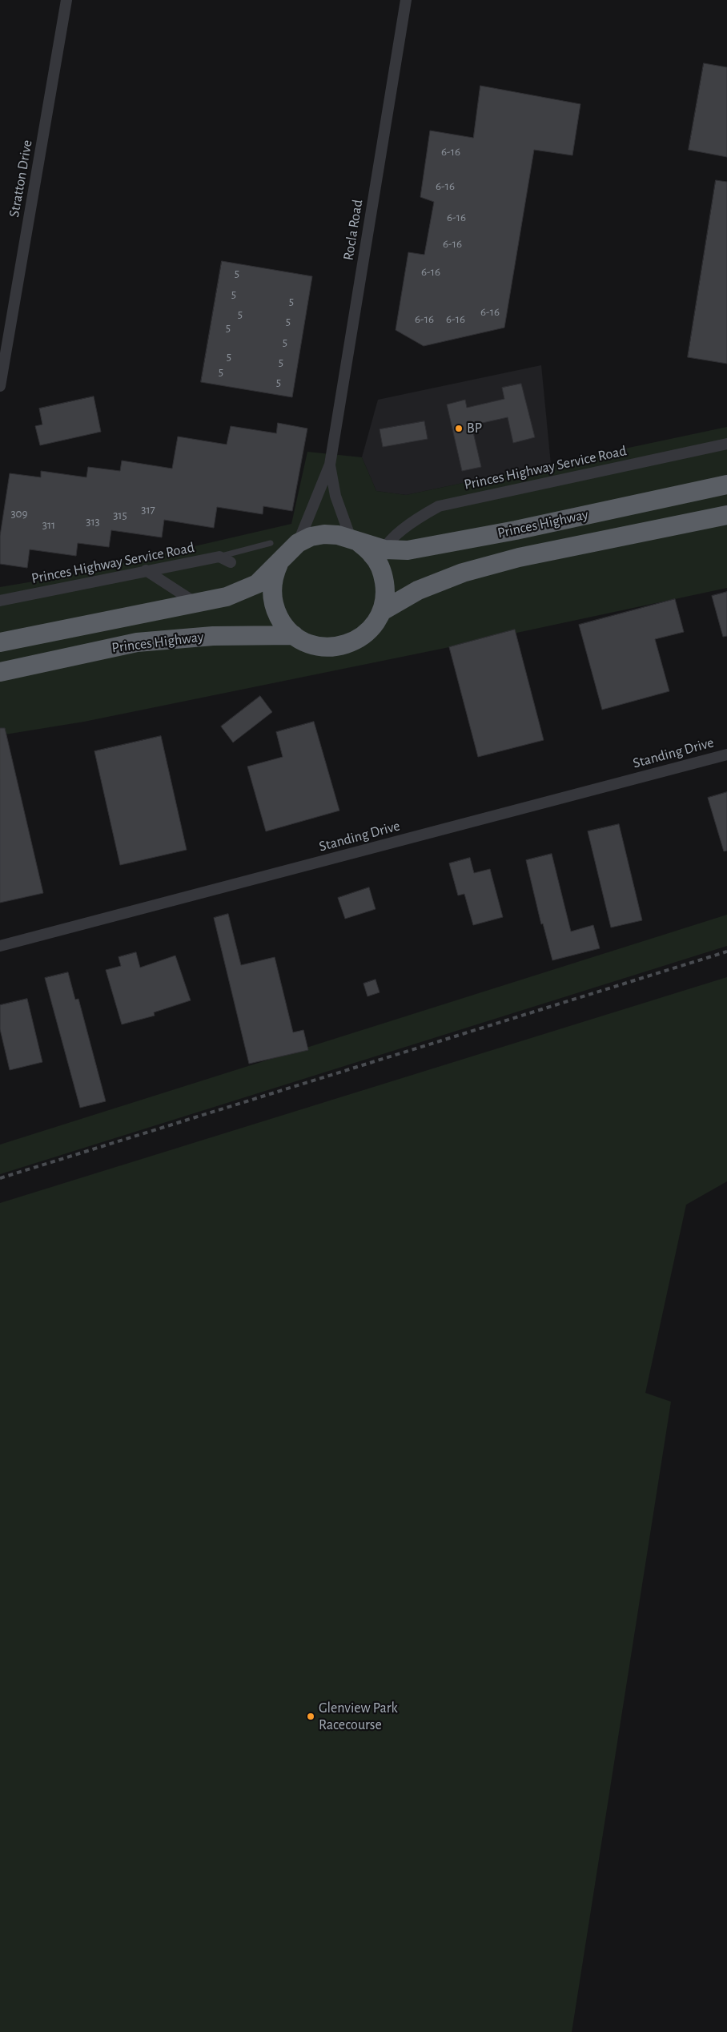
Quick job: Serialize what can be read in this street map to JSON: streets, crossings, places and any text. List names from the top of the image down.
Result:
{
  "streets": {
    "highway": ["Princes Highway"],
    "street": [
      "Stratton Drive",
      "Rocla Road",
      "Princes Highway Service Road",
      "Standing Drive"
    ]
  },
  "crossings": [
    ["Rocla Road", "Princes Highway"],
    ["Princes Highway Service Road", "Princes Highway"]
  ],
  "places": ["BP", "Glenview Park Racecourse"],
  "house_numbers": [
    "6-16",
    "6-16",
    "6-16",
    "6-16",
    "6-16",
    "5",
    "5",
    "5",
    "6-16",
    "5",
    "6-16",
    "6-16",
    "5",
    "5",
    "5",
    "5",
    "5",
    "5",
    "5",
    "317",
    "309",
    "315",
    "313",
    "311"
  ]
}
